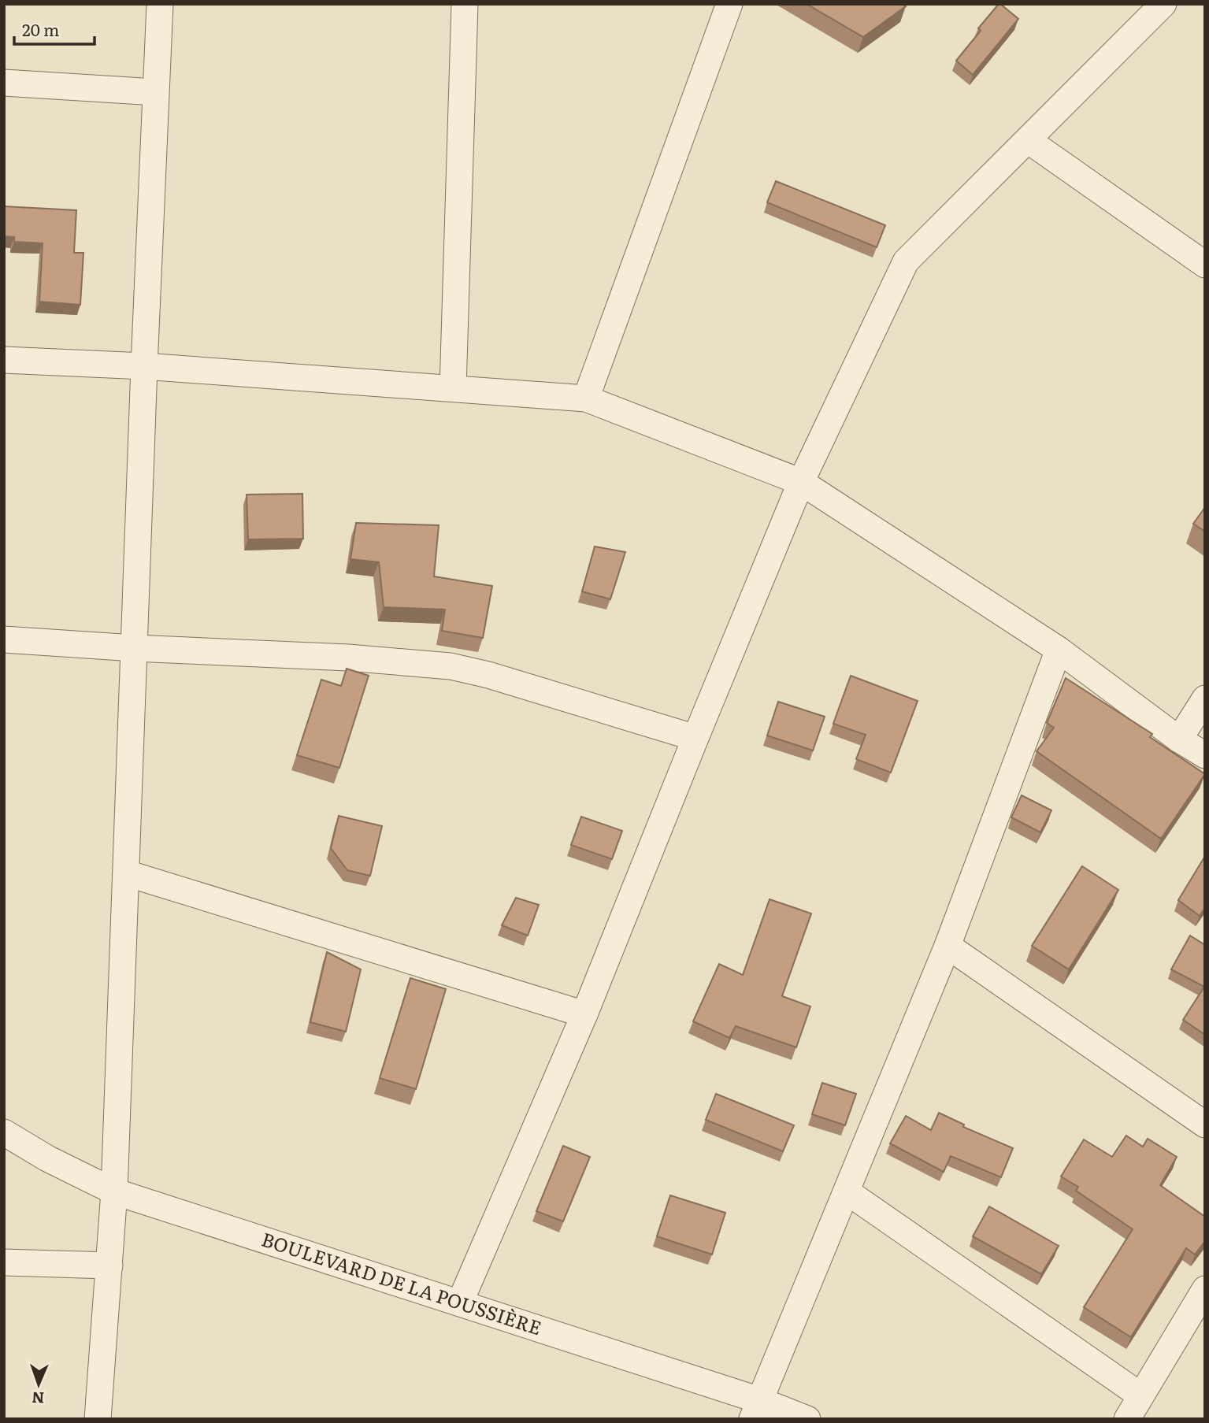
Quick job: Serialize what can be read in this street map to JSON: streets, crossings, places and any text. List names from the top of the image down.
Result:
{
  "streets": {
    "street": ["BOULEVARD DE LA POUSSIÈRE"]
  },
  "scale_bar": "20 m",
  "north": "bottom"
}
